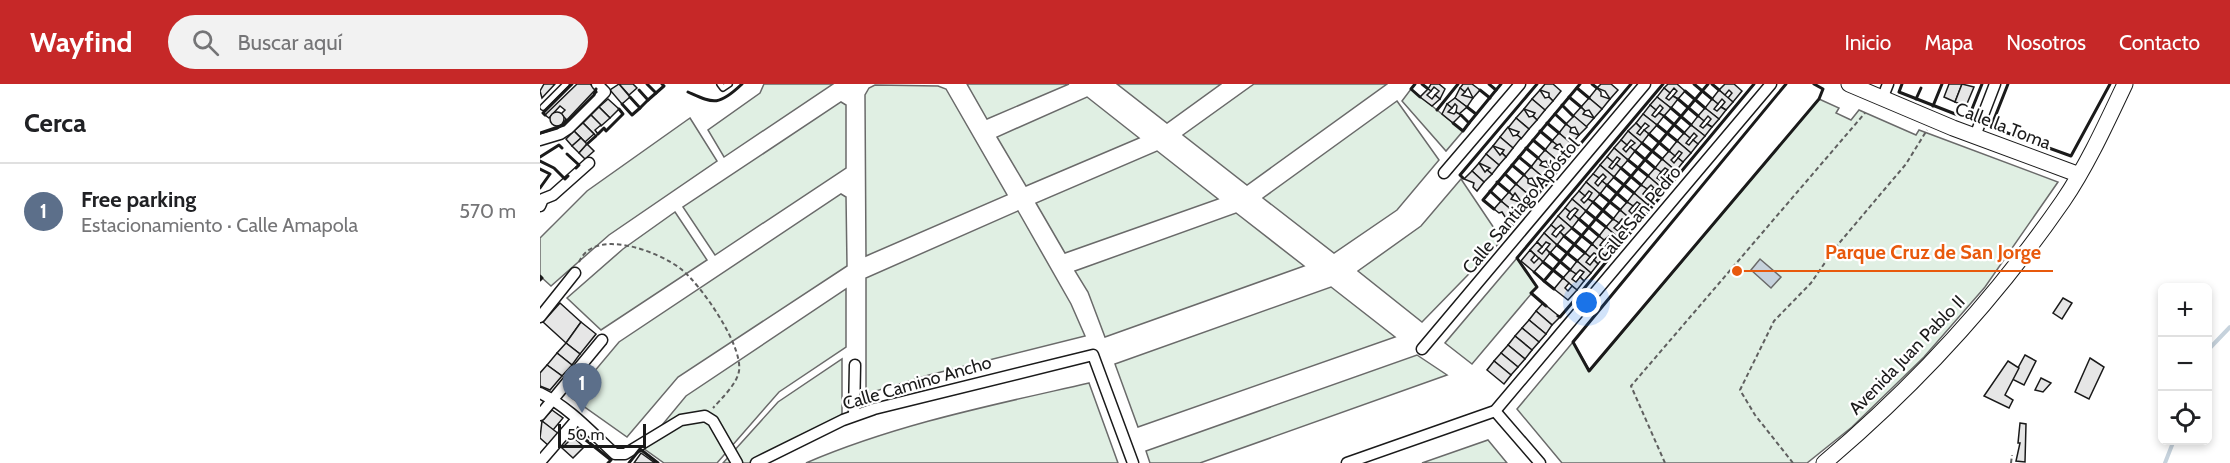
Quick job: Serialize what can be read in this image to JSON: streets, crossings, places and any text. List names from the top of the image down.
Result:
{
  "streets": {
    "street": [
      "Calle la Toma",
      "Calle Santiago Apóstol",
      "Calle San Pedro",
      "Avenida Juan Pablo II",
      "Calle Camino Ancho"
    ]
  },
  "crossings": [
    ["Calle la Toma", "Avenida Juan Pablo II"]
  ],
  "places": ["Parque Cruz de San Jorge"],
  "scale_bar": "50 m",
  "page": {
    "header": "Wayfind",
    "search": "Buscar aquí",
    "nav": [
      "Inicio",
      "Mapa",
      "Nosotros",
      "Contacto"
    ],
    "heading": "Cerca",
    "list": [
      {
        "mark": "1",
        "name": "Free parking",
        "note": "Estacionamiento · Calle Amapola",
        "value": "570 m"
      }
    ],
    "map_buttons": ["+", "−"],
    "pins": "1",
    "scale": "50 m"
  }
}
